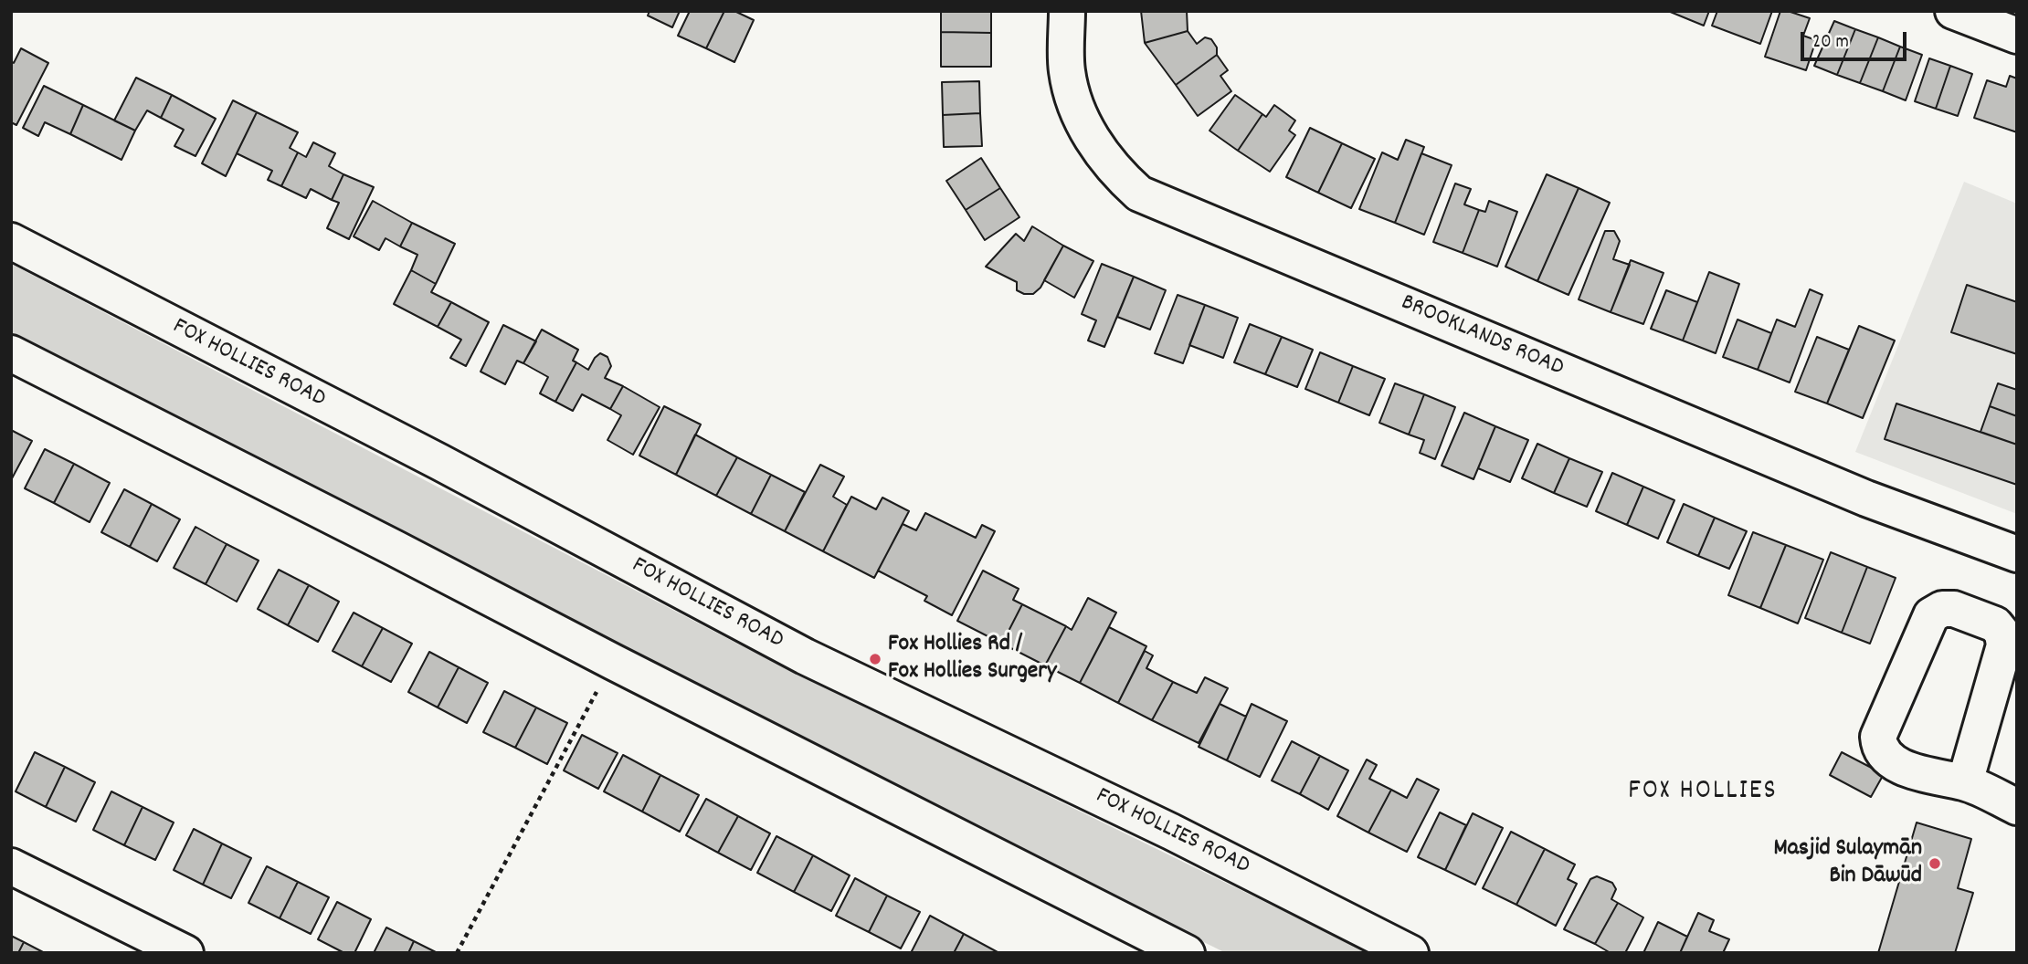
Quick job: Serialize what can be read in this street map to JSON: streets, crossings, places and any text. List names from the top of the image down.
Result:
{
  "streets": {
    "main road": ["BROOKLANDS ROAD", "FOX HOLLIES ROAD"]
  },
  "districts": ["FOX HOLLIES"],
  "places": ["Fox Hollies Rd / Fox Hollies Surgery", "Masjid Sulaymān Bin Dāwūd"],
  "scale_bar": "20 m"
}
